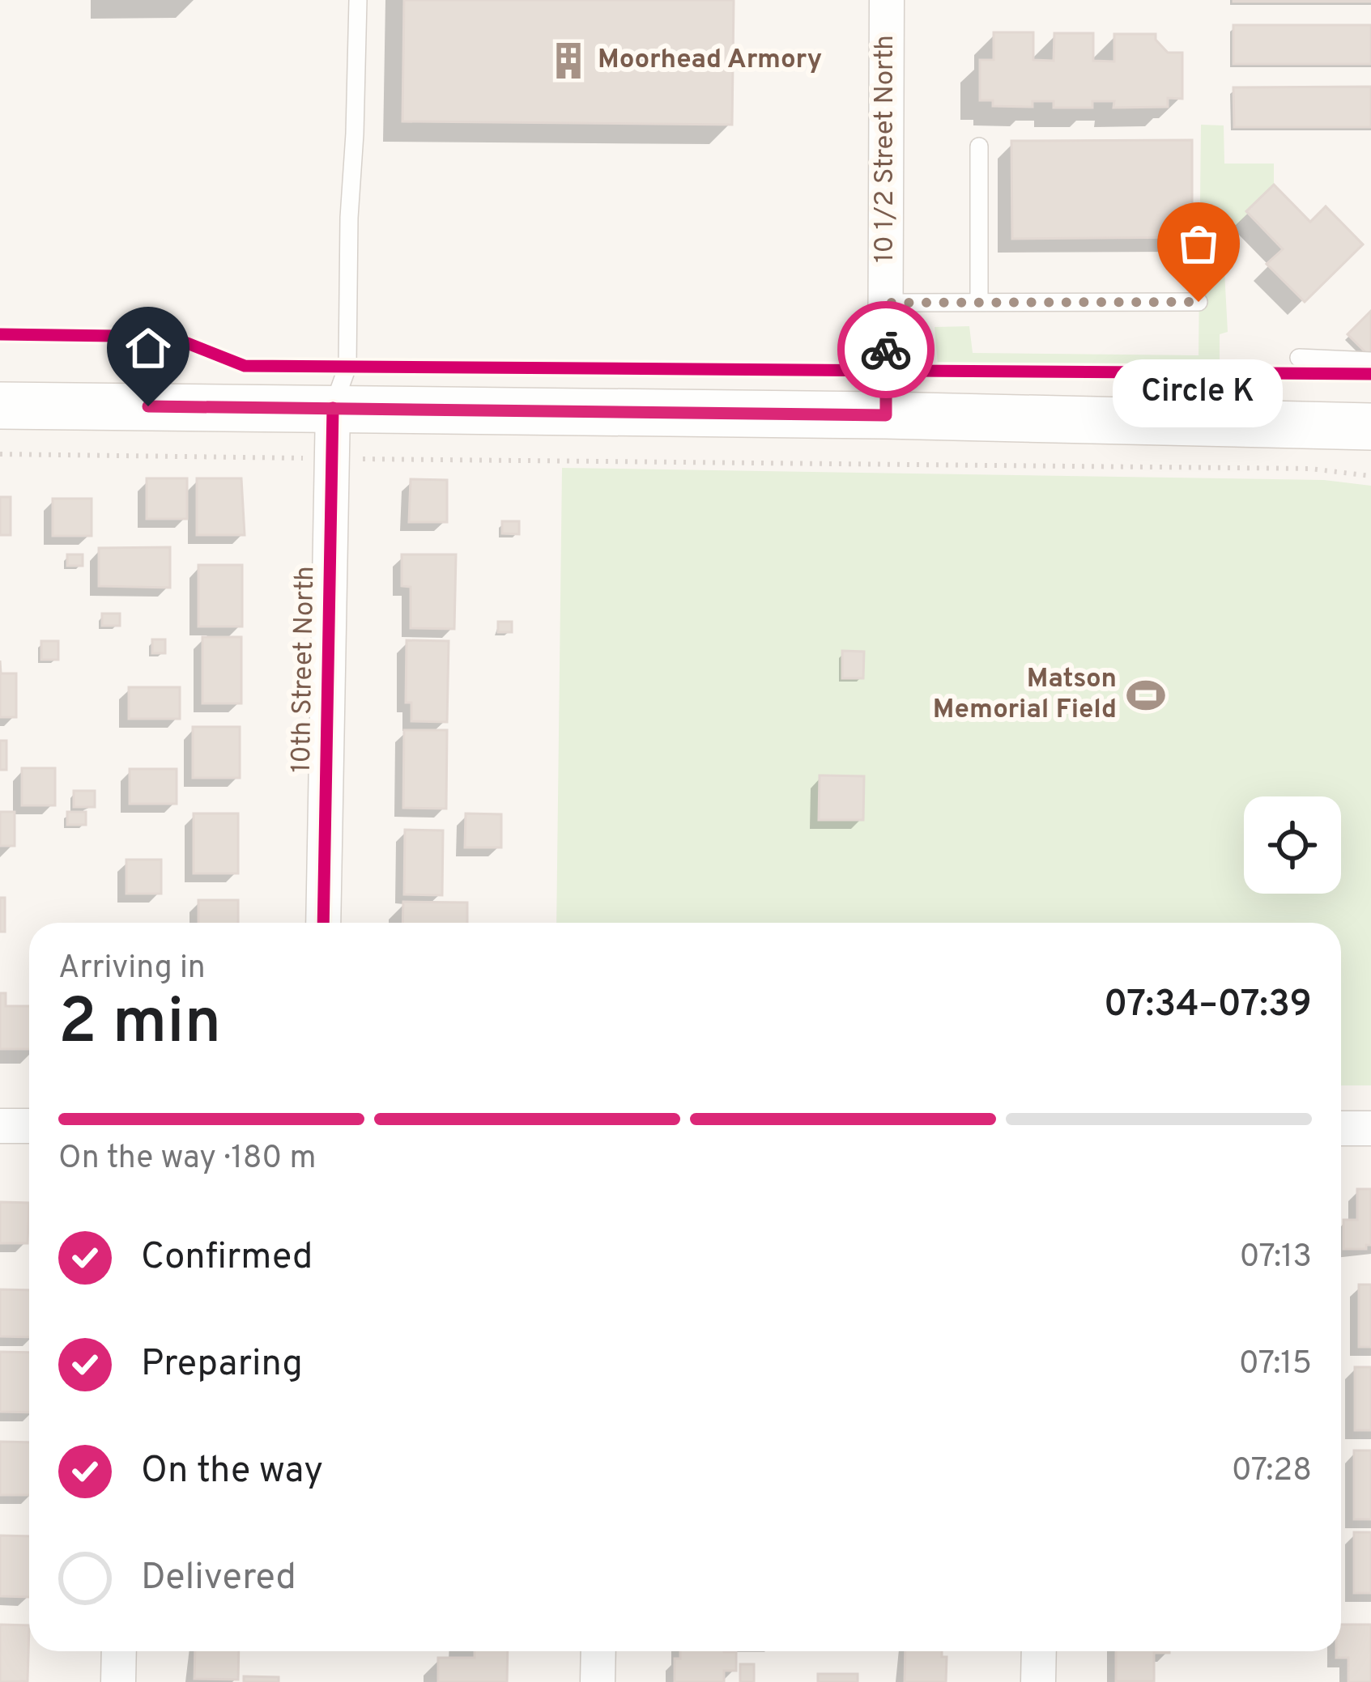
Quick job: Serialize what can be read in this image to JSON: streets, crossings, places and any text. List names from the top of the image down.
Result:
{
  "streets": {
    "street": ["10 1/2 Street North", "10th Street North"]
  },
  "places": {
    "building": ["Moorhead Armory"],
    "other": ["Circle K"],
    "sports": ["Matson Memorial Field"]
  },
  "page": {
    "bubble": "Circle K",
    "heading": ["2 min", "Arriving in", "07:34–07:39"],
    "bar": "On the way · 180 m",
    "list": [
      ["Confirmed", "07:13"],
      ["Preparing", "07:15"],
      ["On the way", "07:28"],
      "Delivered"
    ]
  }
}
